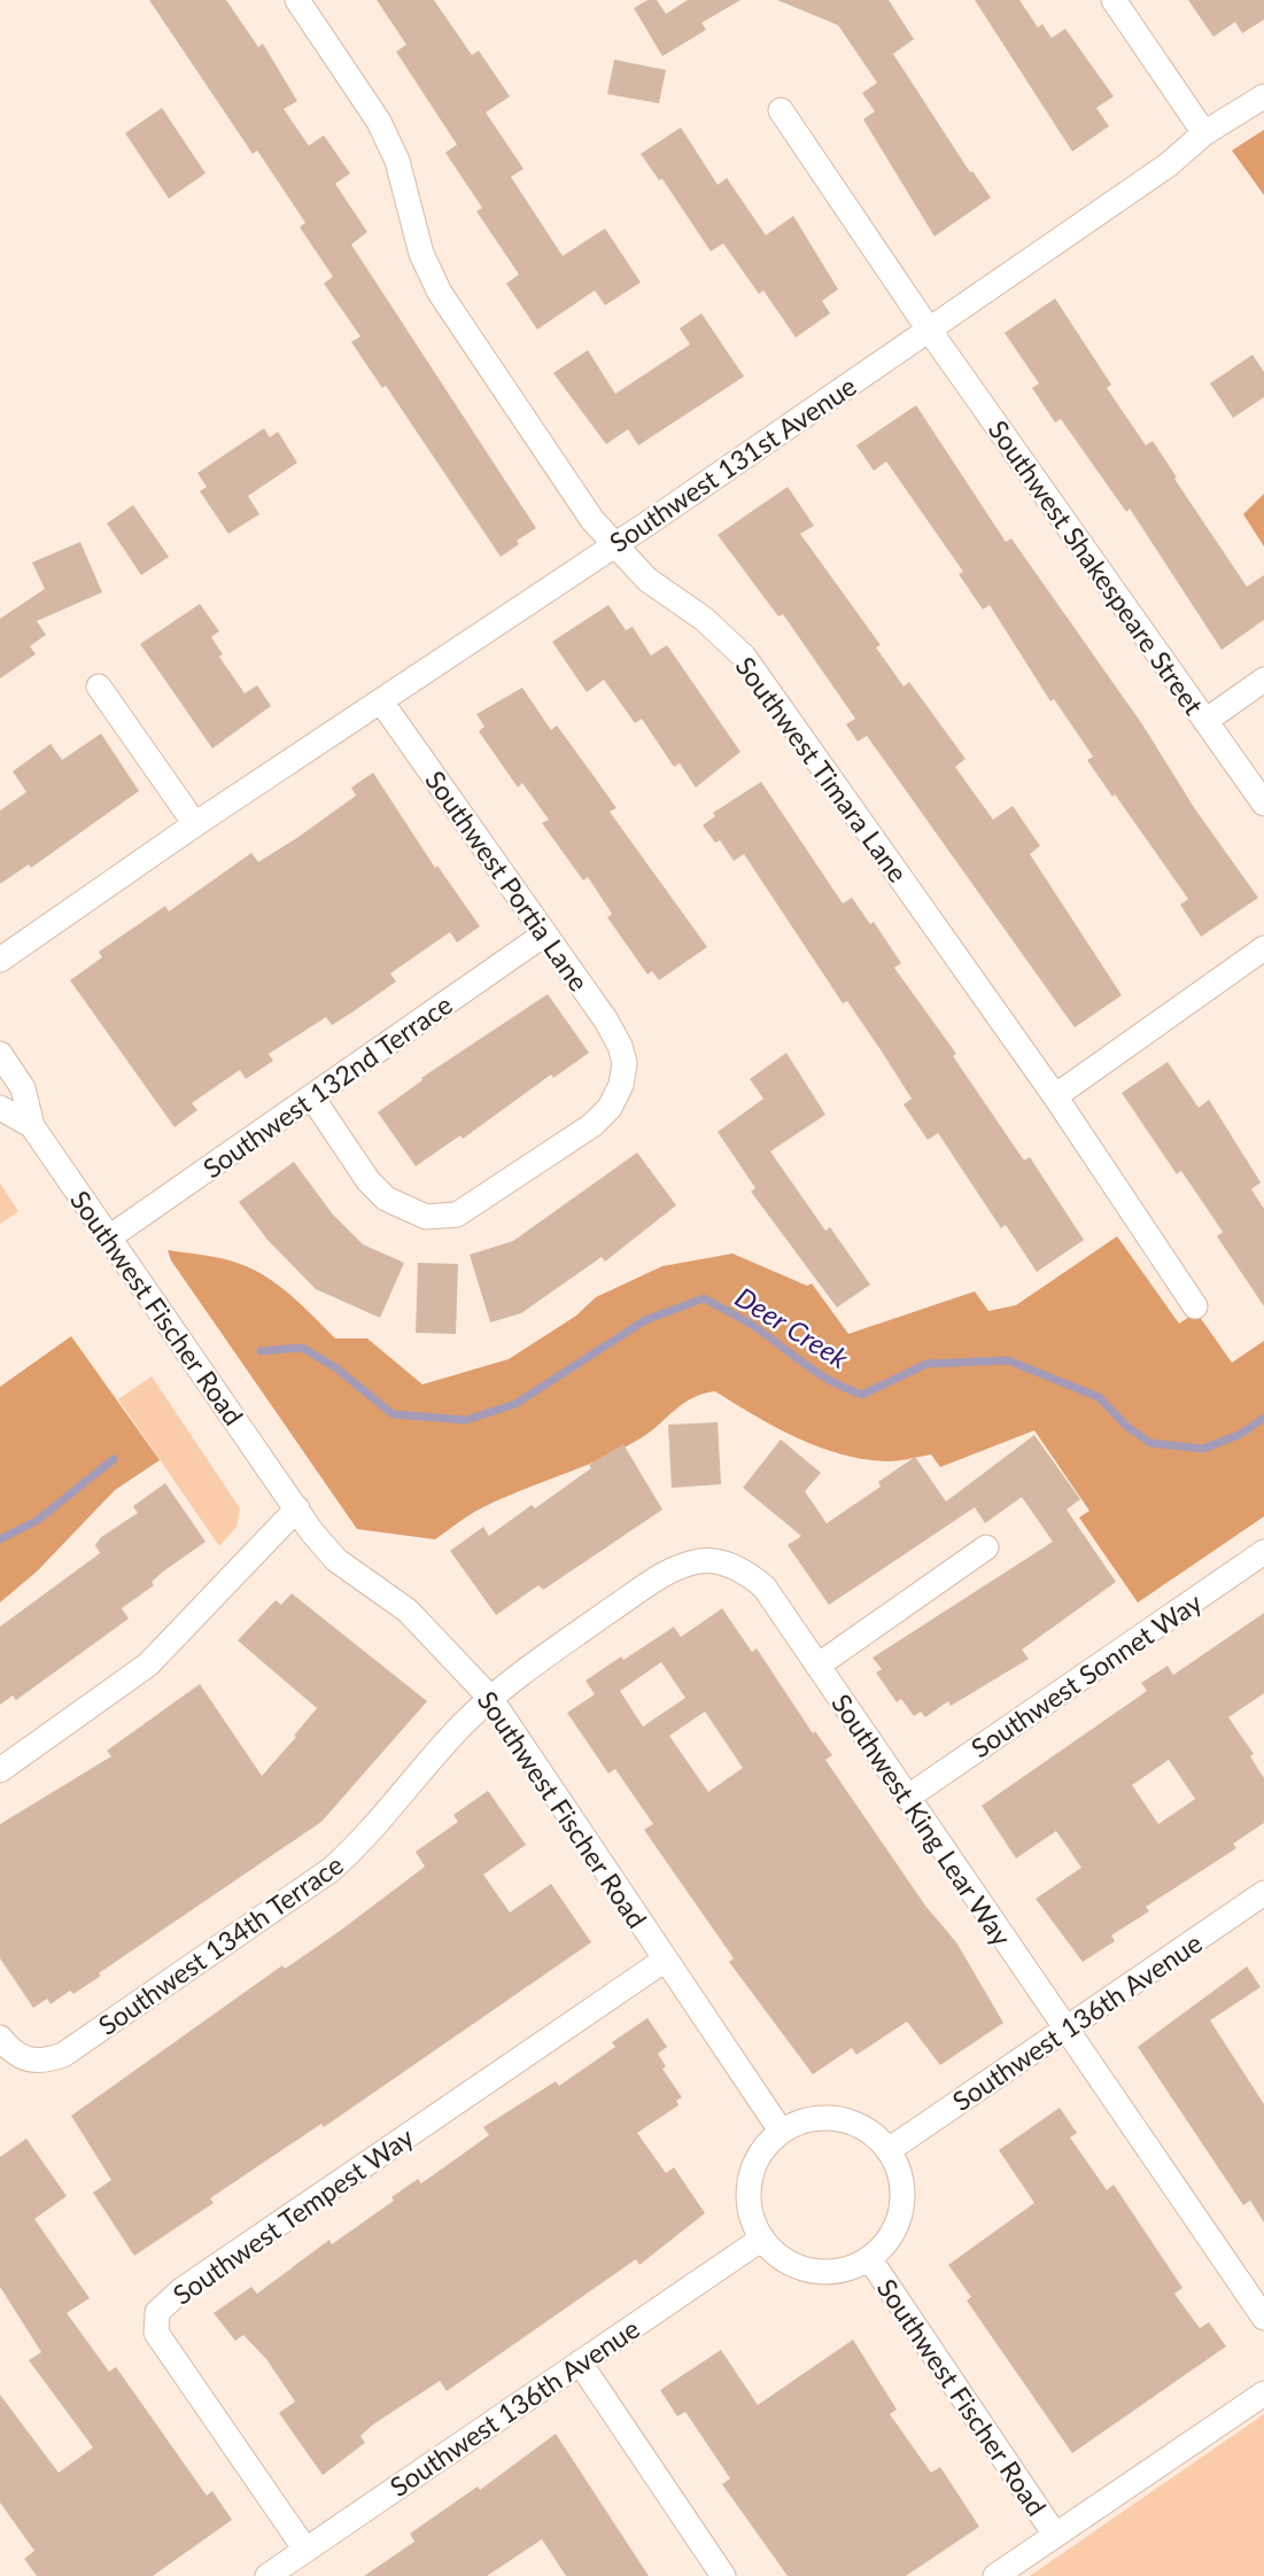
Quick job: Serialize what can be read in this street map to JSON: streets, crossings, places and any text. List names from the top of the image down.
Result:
{
  "streets": {
    "street": [
      "Southwest 131st Avenue",
      "Southwest Shakespeare Street",
      "Southwest Timara Lane",
      "Southwest Portia Lane",
      "Southwest 132nd Terrace",
      "Southwest Fischer Road",
      "Southwest Sonnet Way",
      "Southwest King Lear Way",
      "Southwest 134th Terrace",
      "Southwest 136th Avenue",
      "Southwest Tempest Way"
    ]
  },
  "crossings": [
    ["Southwest 131st Avenue", "Southwest Shakespeare Street"],
    ["Southwest 131st Avenue", "Southwest Timara Lane"],
    ["Southwest 131st Avenue", "Southwest Portia Lane"],
    ["Southwest Portia Lane", "Southwest 132nd Terrace"],
    ["Southwest 132nd Terrace", "Southwest Fischer Road"],
    ["Southwest Fischer Road", "Southwest King Lear Way"],
    ["Southwest Fischer Road", "Southwest 134th Terrace"],
    ["Southwest Fischer Road", "Southwest 136th Avenue"],
    ["Southwest Fischer Road", "Southwest Tempest Way"],
    ["Southwest Sonnet Way", "Southwest King Lear Way"],
    ["Southwest King Lear Way", "Southwest 134th Terrace"],
    ["Southwest King Lear Way", "Southwest 136th Avenue"],
    ["Southwest 136th Avenue", "Southwest Tempest Way"]
  ],
  "water": ["Deer Creek"]
}
